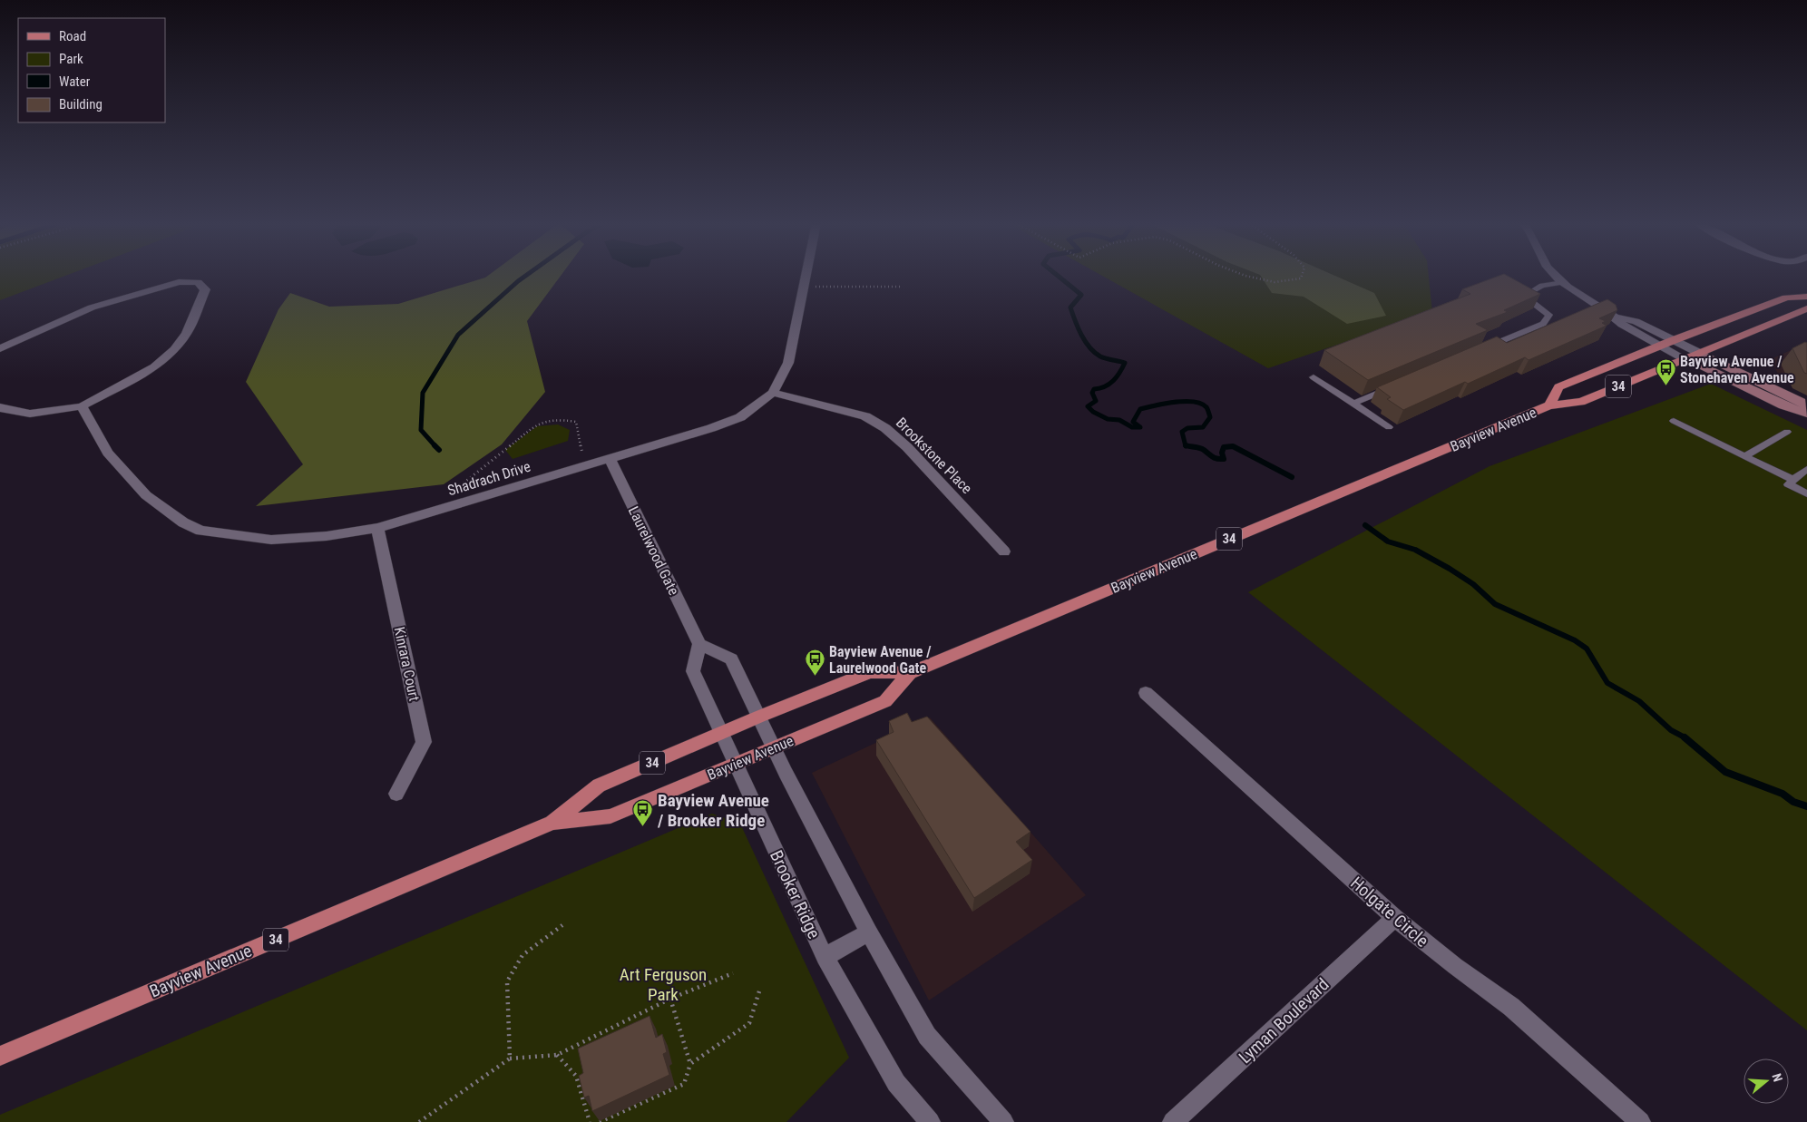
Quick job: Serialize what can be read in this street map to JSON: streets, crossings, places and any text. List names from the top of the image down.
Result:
{
  "streets": {
    "main road": ["34", "Bayview Avenue"],
    "street": [
      "Brookstone Place",
      "Shadrach Drive",
      "Laurelwood Gate",
      "Kinrara Court",
      "Brooker Ridge",
      "Holgate Circle",
      "Lyman Boulevard"
    ]
  },
  "crossings": [
    ["Bayview Avenue", "Brooker Ridge"],
    ["Brookstone Place", "Shadrach Drive"],
    ["Shadrach Drive", "Laurelwood Gate"],
    ["Shadrach Drive", "Kinrara Court"],
    ["Holgate Circle", "Lyman Boulevard"]
  ],
  "parks": ["Art Ferguson Park"],
  "places": {
    "bus stop": ["Bayview Avenue / Stonehaven Avenue", "Bayview Avenue / Laurelwood Gate", "Bayview Avenue / Brooker Ridge"]
  },
  "legend": [
    "Road",
    "Park",
    "Water",
    "Building"
  ],
  "north": "right"
}
